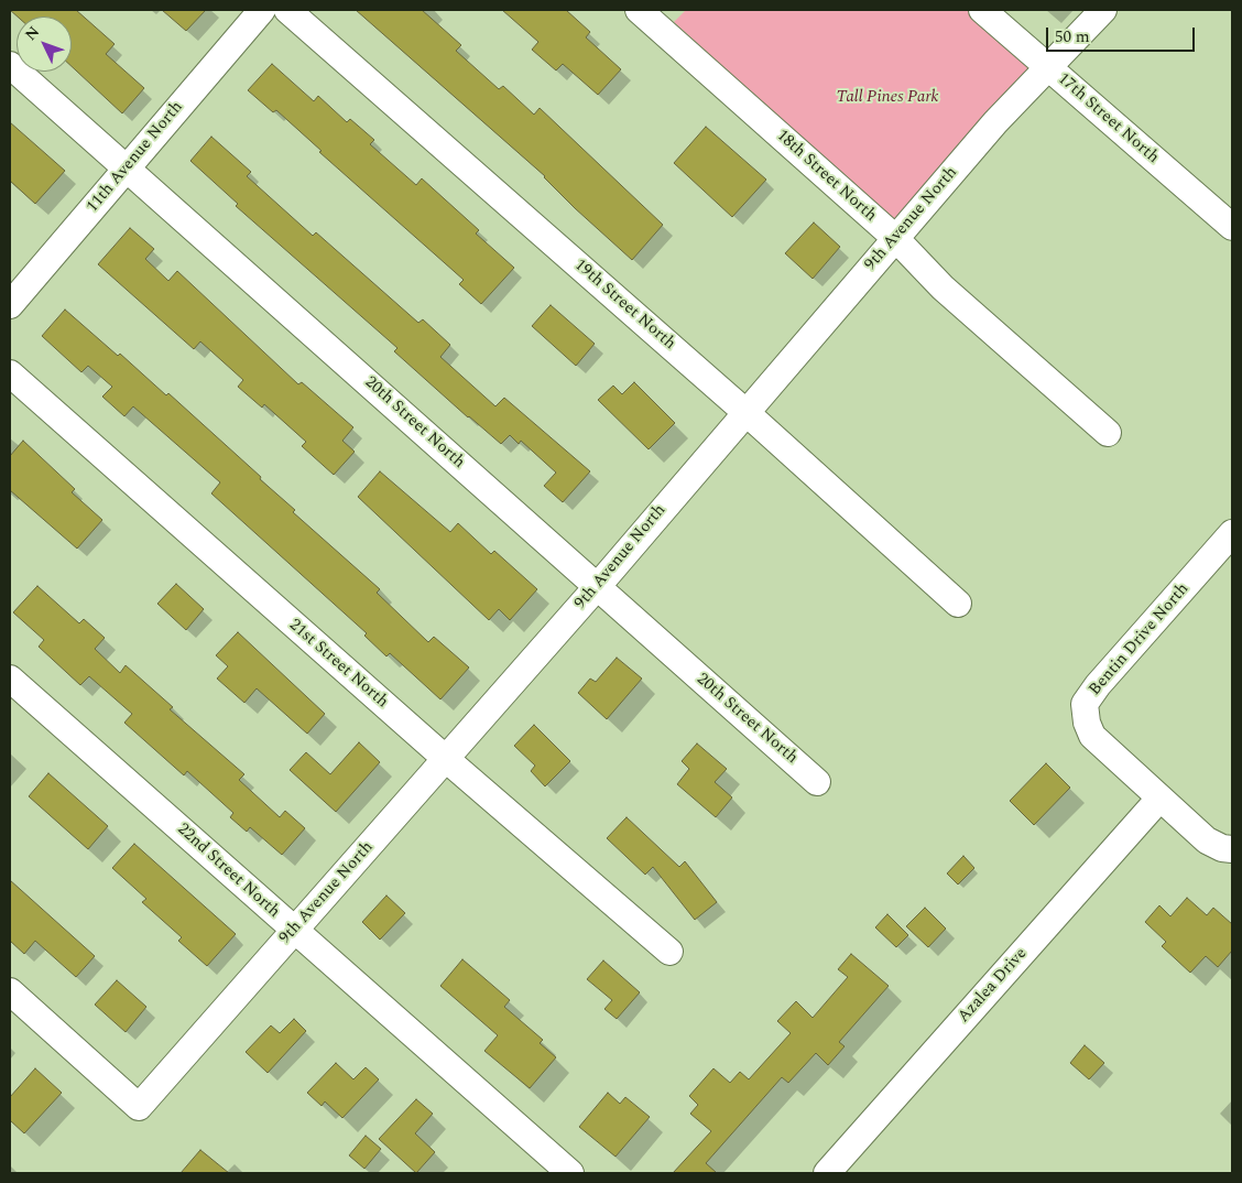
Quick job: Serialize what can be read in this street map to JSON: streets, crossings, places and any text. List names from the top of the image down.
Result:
{
  "streets": {
    "street": [
      "17th Street North",
      "11th Avenue North",
      "18th Street North",
      "9th Avenue North",
      "19th Street North",
      "20th Street North",
      "Bentin Drive North",
      "21st Street North",
      "22nd Street North",
      "Azalea Drive"
    ]
  },
  "crossings": [
    ["17th Street North", "9th Avenue North"],
    ["11th Avenue North", "20th Street North"],
    ["18th Street North", "9th Avenue North"],
    ["9th Avenue North", "19th Street North"],
    ["9th Avenue North", "20th Street North"],
    ["9th Avenue North", "21st Street North"],
    ["9th Avenue North", "22nd Street North"],
    ["Bentin Drive North", "Azalea Drive"]
  ],
  "parks": ["Tall Pines Park"],
  "scale_bar": "50 m",
  "north": "top left"
}
